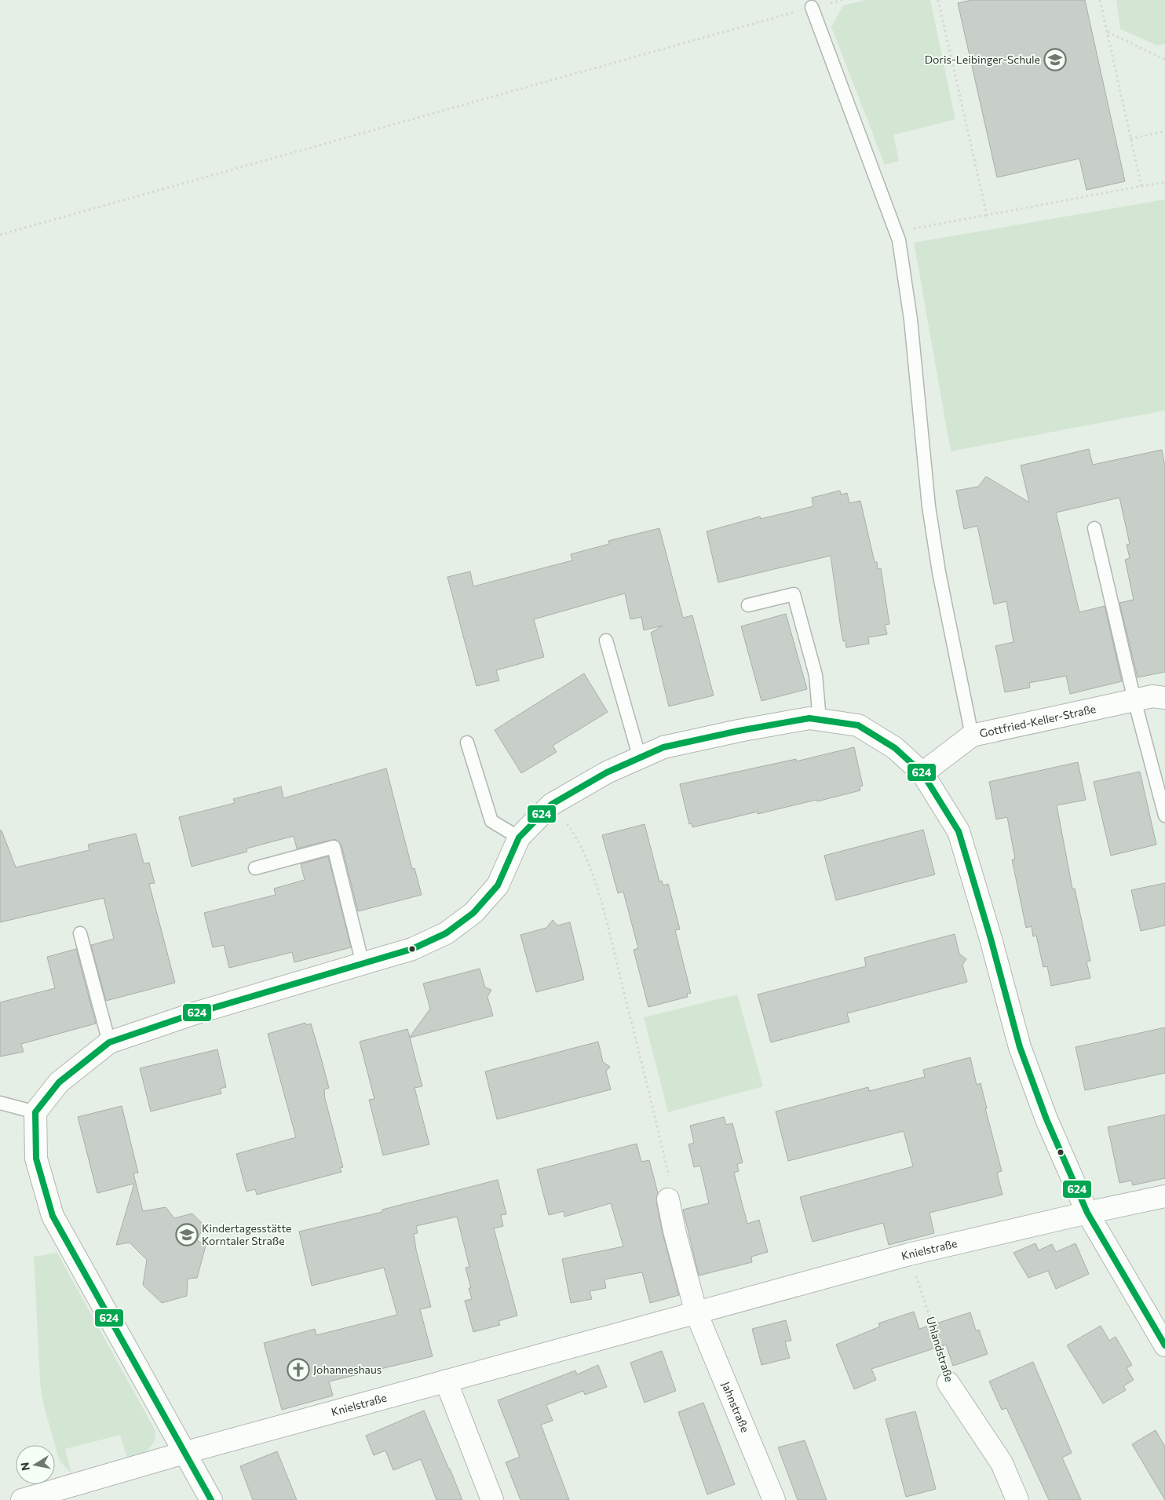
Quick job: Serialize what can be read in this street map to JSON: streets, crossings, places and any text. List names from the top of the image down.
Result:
{
  "streets": {
    "street": [
      "Gottfried-Keller-Straße",
      "Knielstraße",
      "Uhlandstraße",
      "Jahnstraße"
    ]
  },
  "crossings": [
    ["Knielstraße", "Uhlandstraße"],
    ["Knielstraße", "Jahnstraße"]
  ],
  "places": {
    "school or university": ["Doris-Leibinger-Schule", "Kindertagesstätte Korntaler Straße"],
    "church": ["Johanneshaus"]
  },
  "lines": ["transit line 624"],
  "north": "left"
}
